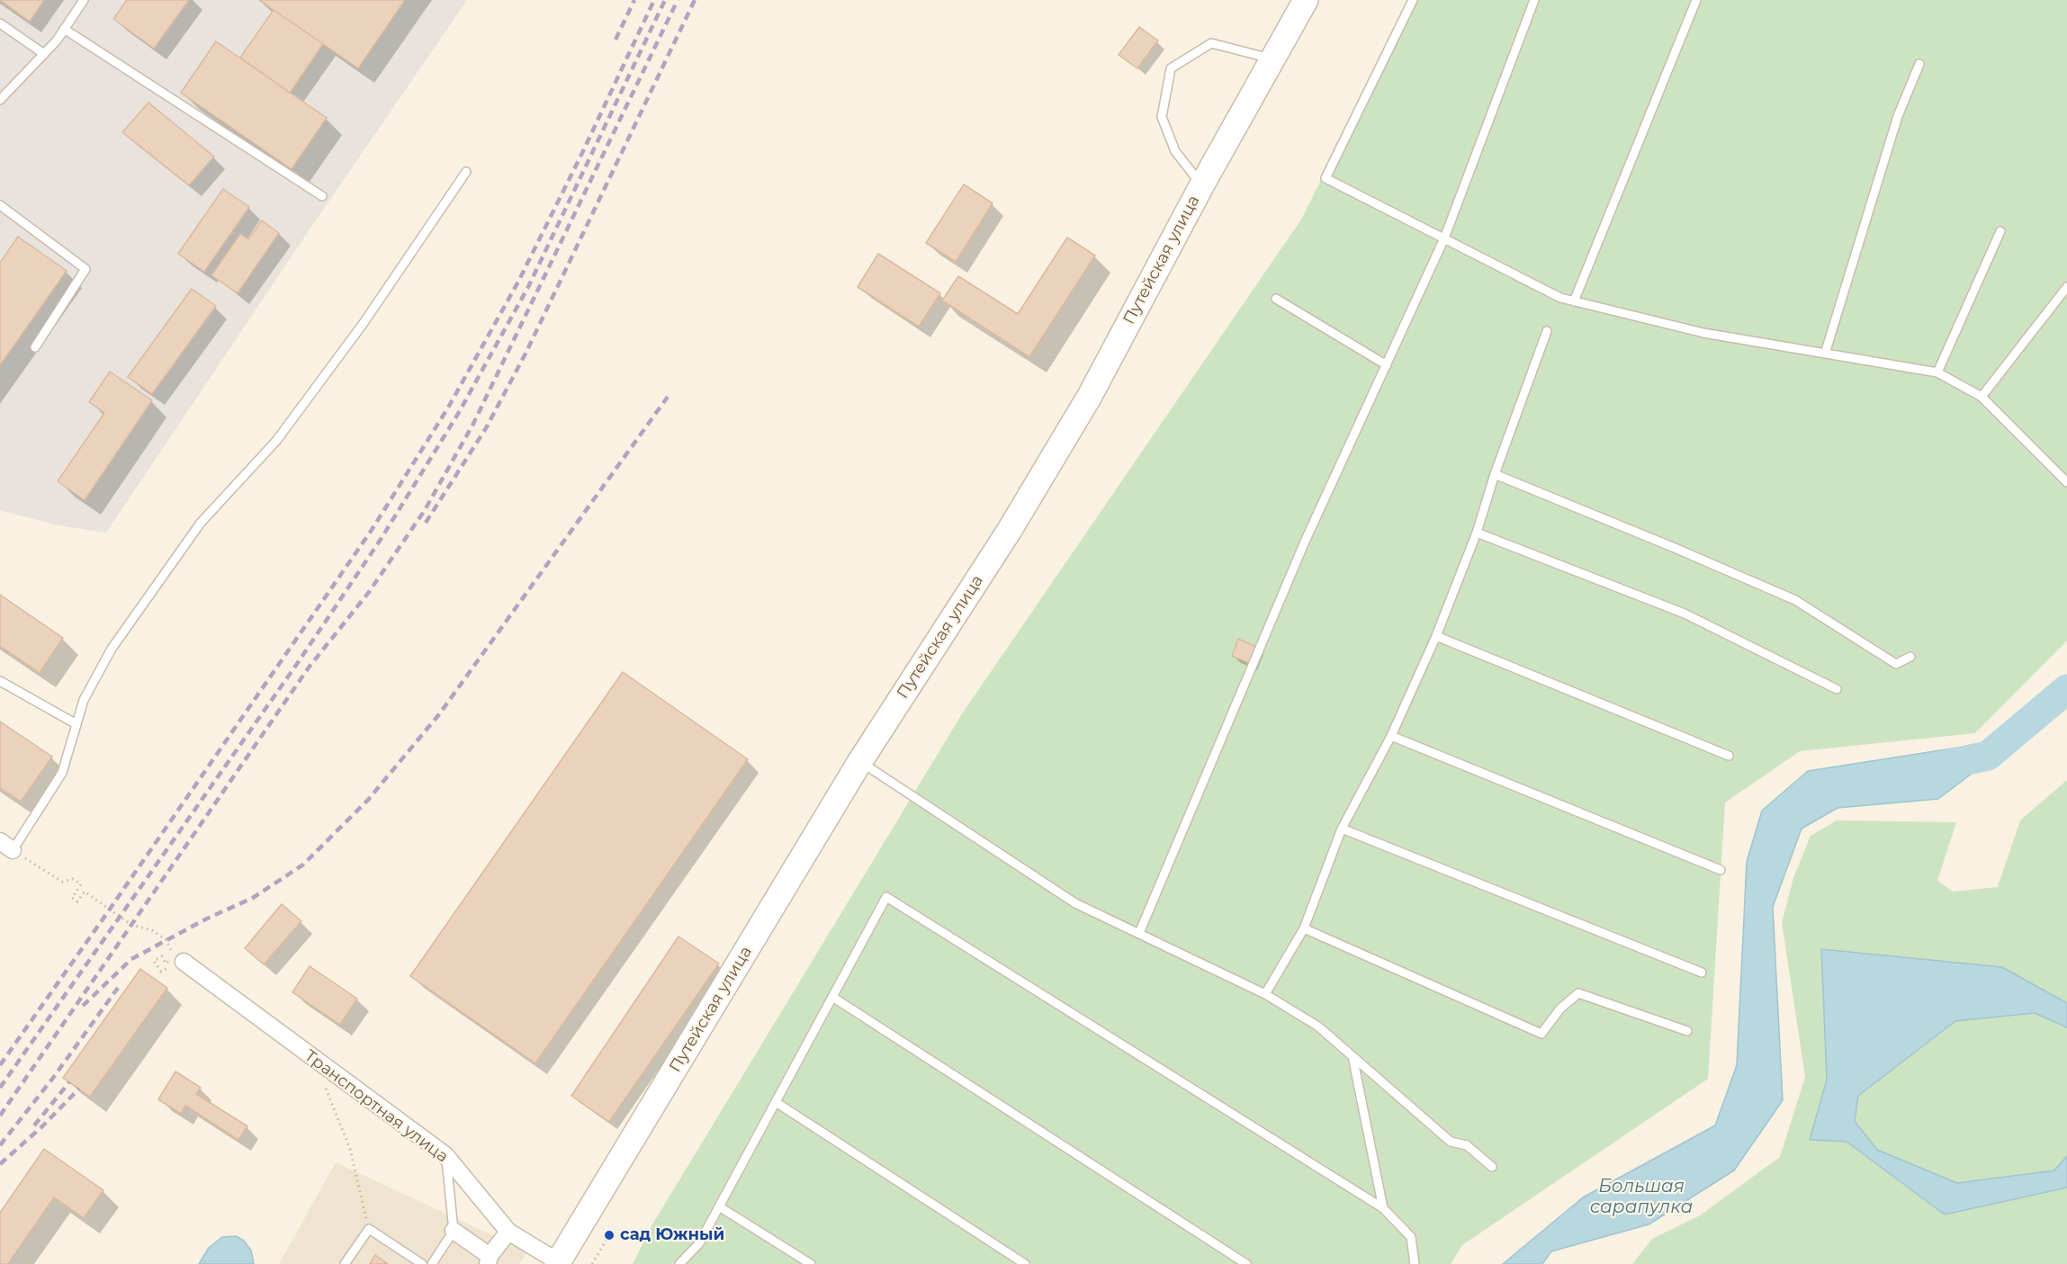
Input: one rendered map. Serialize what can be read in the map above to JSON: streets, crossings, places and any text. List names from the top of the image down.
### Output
{
  "streets": {
    "main road": ["Путейская улица"],
    "street": ["Транспортная улица"]
  },
  "crossings": [
    ["Путейская улица", "Транспортная улица"]
  ],
  "water": ["Большая сарапулка"],
  "places": ["сад Южный"]
}
